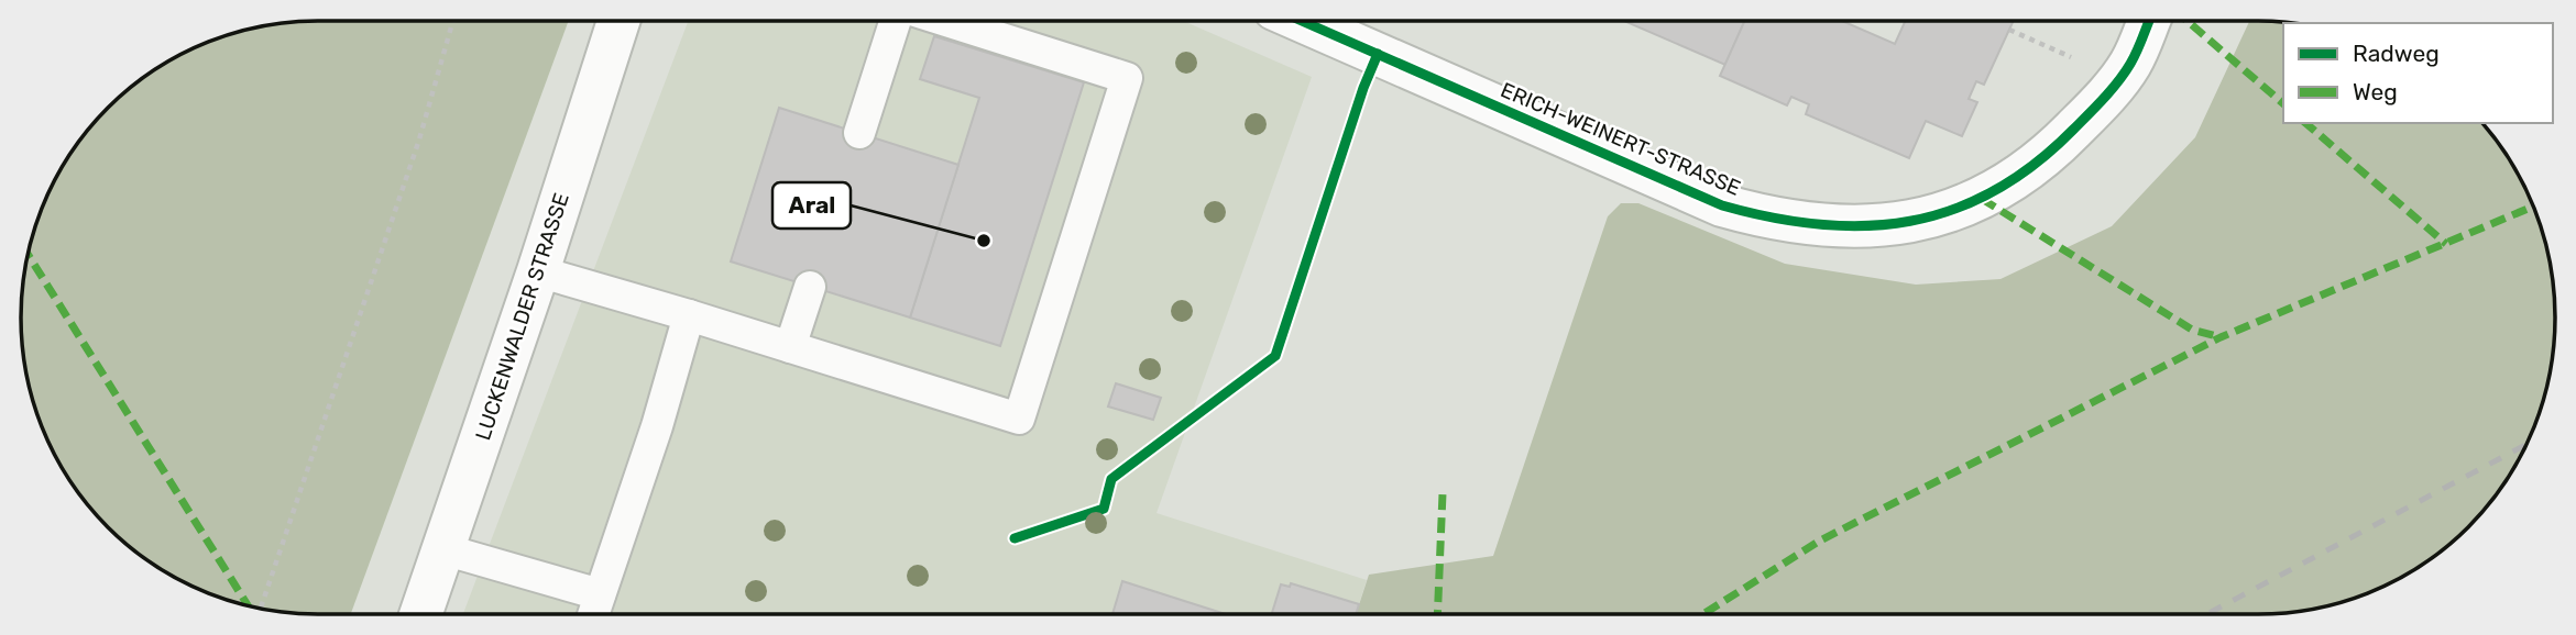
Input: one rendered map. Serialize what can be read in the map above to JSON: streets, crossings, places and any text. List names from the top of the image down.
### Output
{
  "streets": {
    "street": ["ERICH-WEINERT-STRASSE", "LUCKENWALDER STRASSE"]
  },
  "places": ["Aral"],
  "legend": ["Radweg", "Weg"]
}
